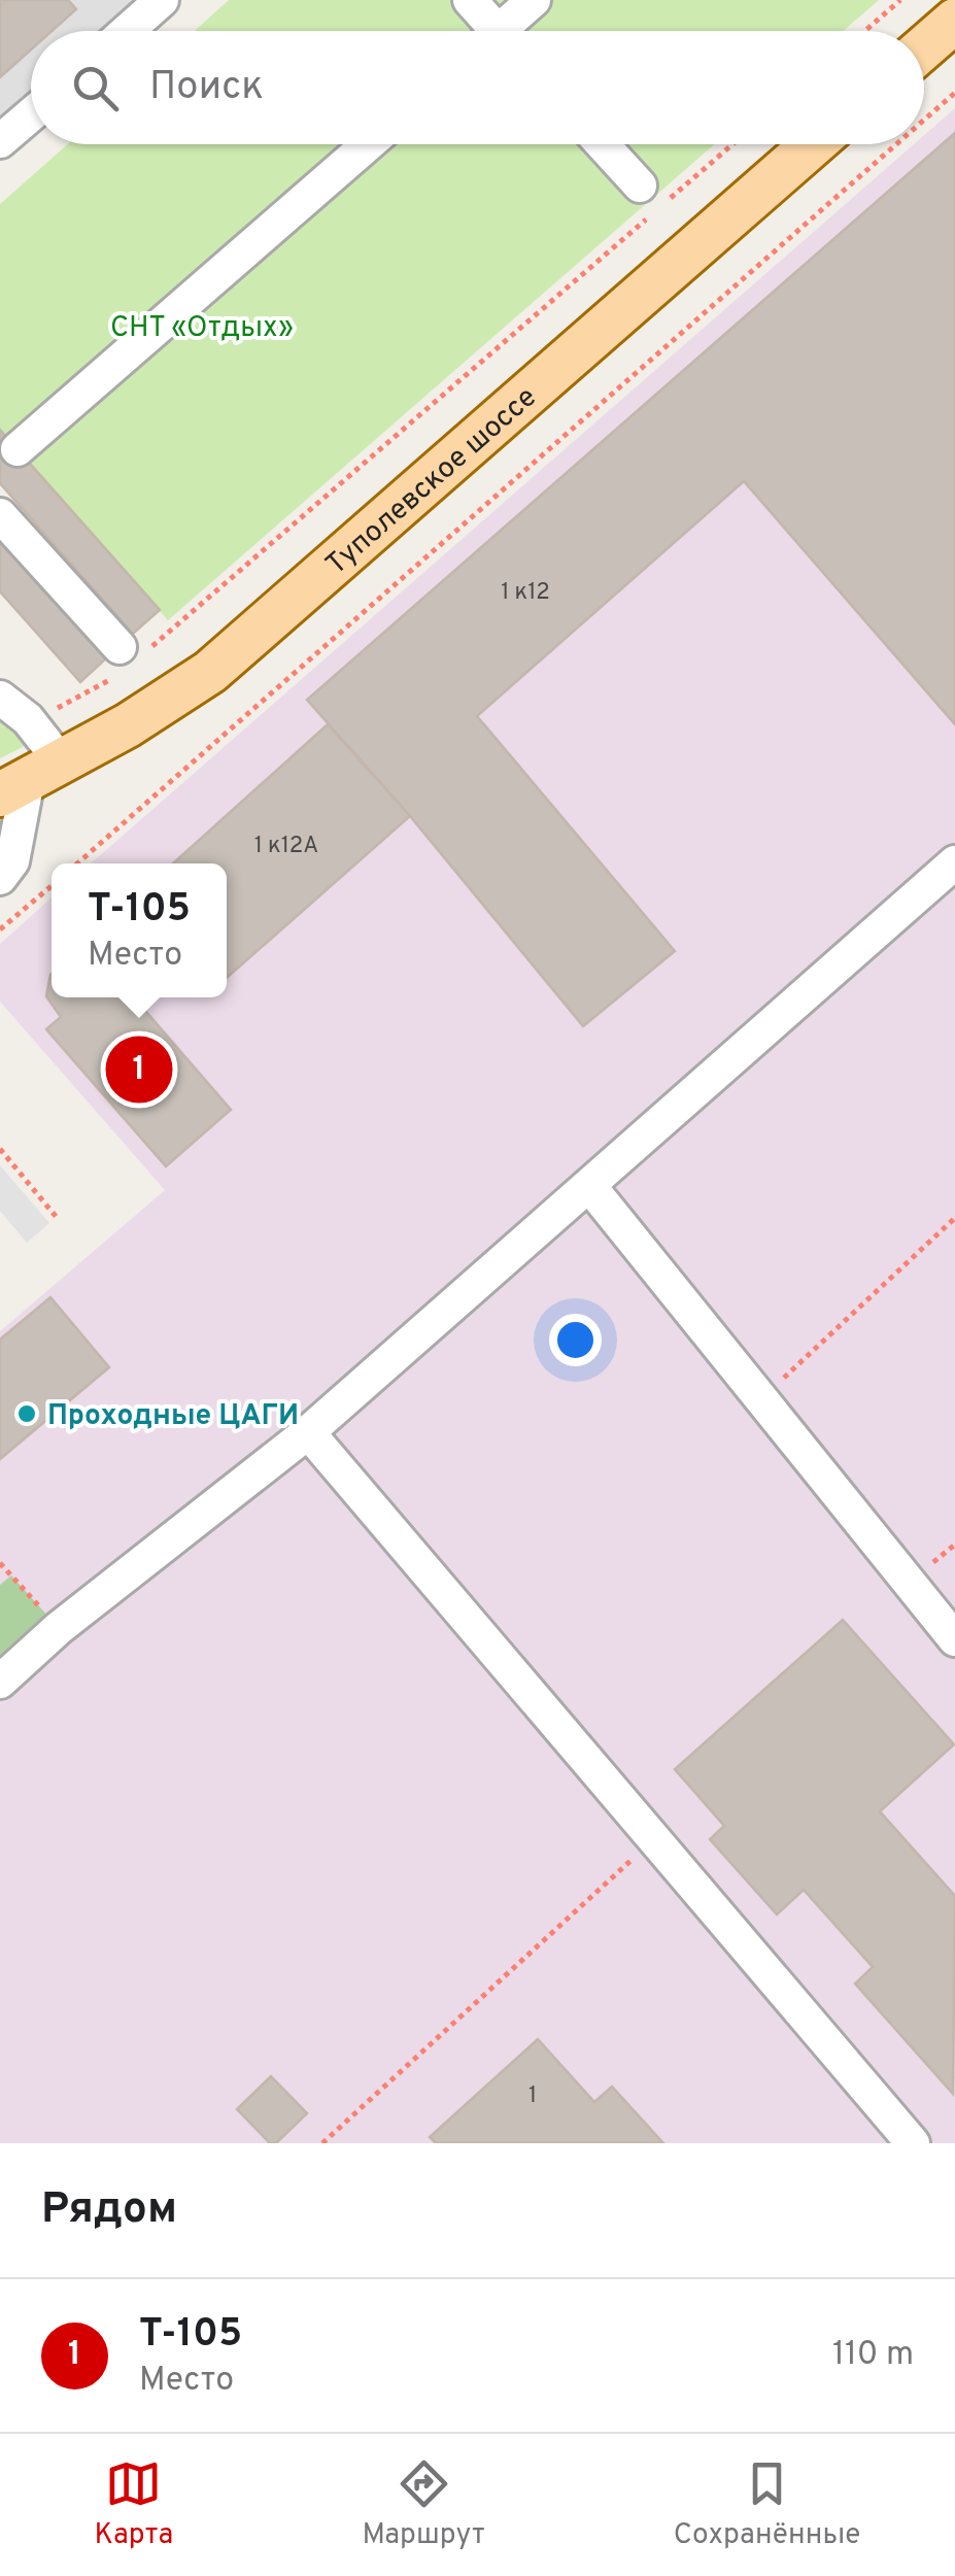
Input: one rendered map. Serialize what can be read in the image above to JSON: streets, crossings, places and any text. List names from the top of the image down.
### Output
{
  "streets": {
    "main road": ["Туполевское шоссе"]
  },
  "parks": ["СНТ «Отдых»"],
  "places": ["Проходные ЦАГИ"],
  "house_numbers": ["1 к12", "1 к12А", "1"],
  "page": {
    "search": "Поиск",
    "popup": ["Т-105", "Место"],
    "pins": "1",
    "heading": "Рядом",
    "list": [
      {
        "mark": "1",
        "name": "Т-105",
        "note": "Место",
        "value": "110 m"
      }
    ],
    "nav": ["Карта", "Маршрут", "Сохранённые"]
  }
}
